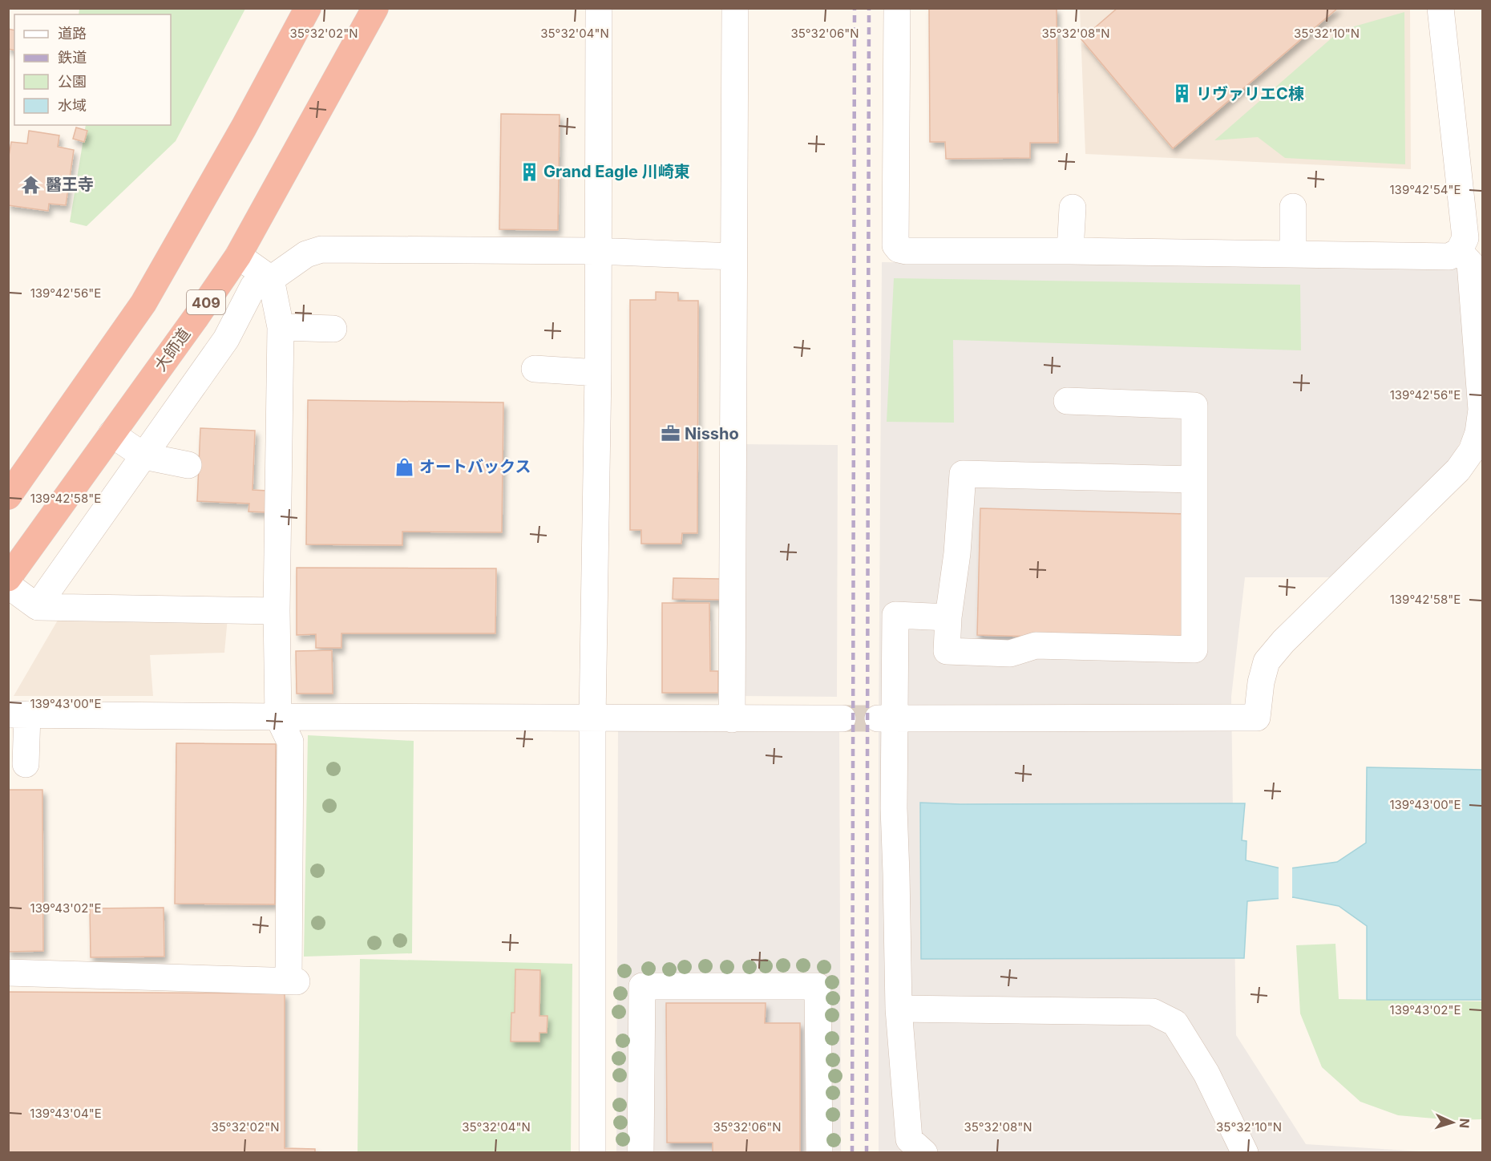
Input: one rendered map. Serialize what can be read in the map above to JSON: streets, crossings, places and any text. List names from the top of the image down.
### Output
{
  "streets": {
    "highway": ["409", "大師道"]
  },
  "places": {
    "building": ["リヴァリエC棟", "Grand Eagle 川崎東"],
    "temple": ["醫王寺"],
    "office": ["Nissho"],
    "shop": ["オートバックス"]
  },
  "legend": [
    "道路",
    "鉄道",
    "公園",
    "水域"
  ],
  "north": "right",
  "coordinates": [
    "35°32'02\"N",
    "35°32'04\"N",
    "35°32'06\"N",
    "35°32'08\"N",
    "35°32'10\"N",
    "139°42'54\"E",
    "139°42'56\"E",
    "139°42'58\"E",
    "139°43'00\"E",
    "139°43'02\"E",
    "139°43'04\"E"
  ]
}
